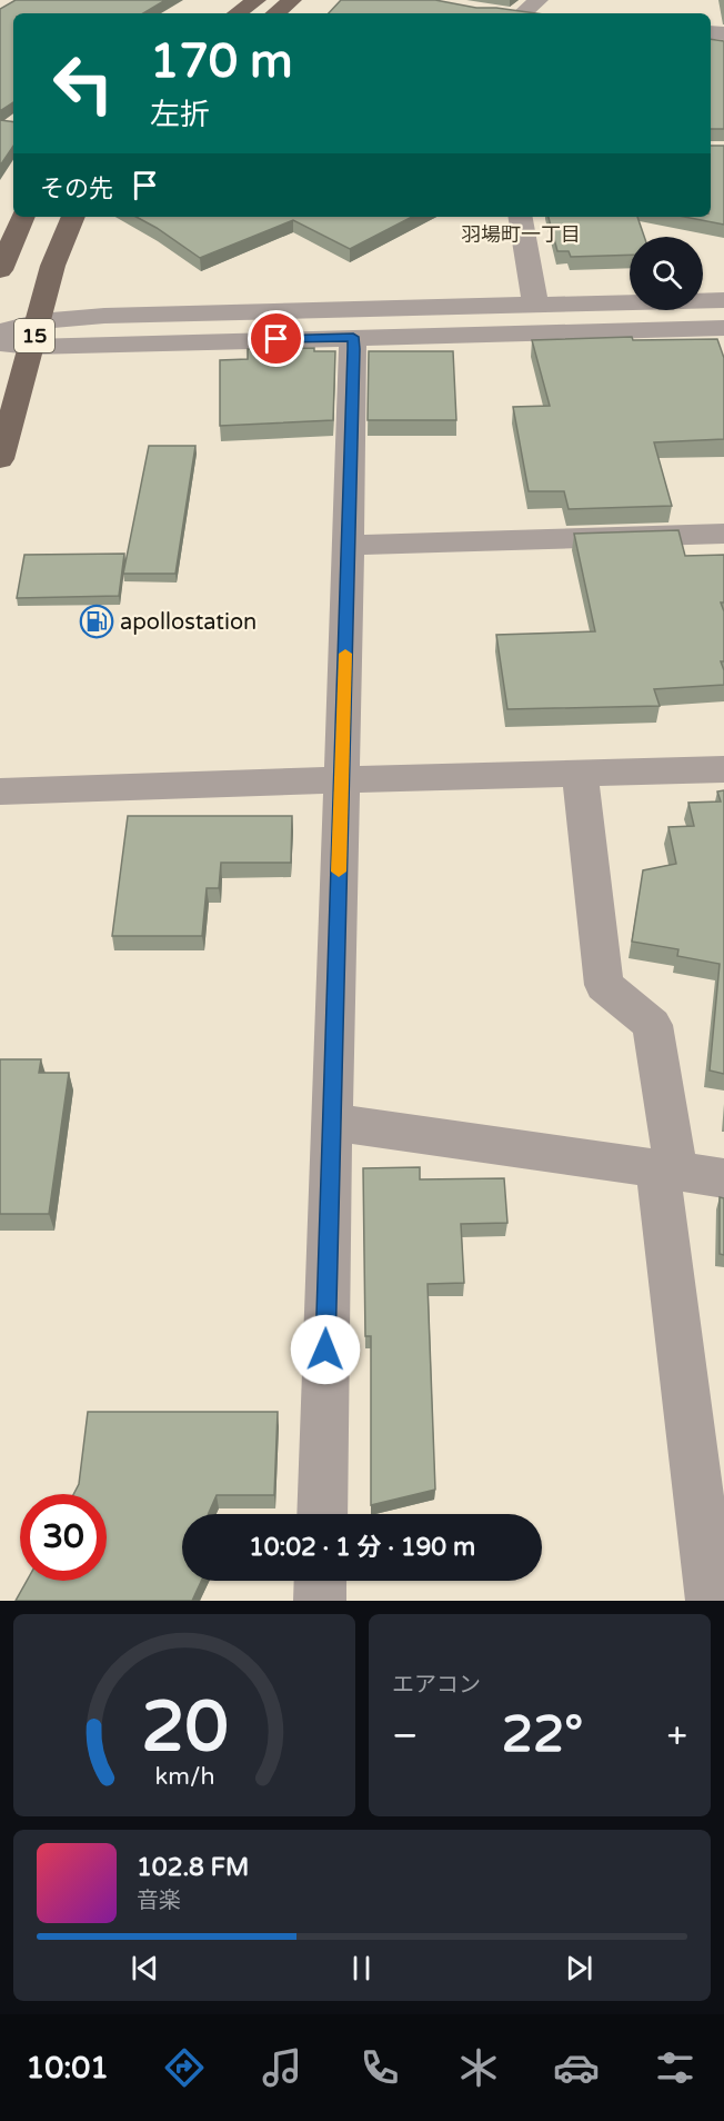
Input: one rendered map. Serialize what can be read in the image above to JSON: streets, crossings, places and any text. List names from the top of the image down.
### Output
{
  "streets": {
    "main road": ["15"]
  },
  "districts": ["羽場町一丁目"],
  "places": {
    "fuel station": ["apollostation"]
  },
  "page": {
    "turn": ["170 m", "左折"],
    "then": "その先",
    "limit": "30",
    "trip": "10:02 · 1 分 · 190 m",
    "tile": "エアコン",
    "heat": ["−", "22°", "+"],
    "song": ["102.8 FM", "音楽"],
    "tabs": "10:01",
    "gauge": ["20", "km/h"]
  }
}
